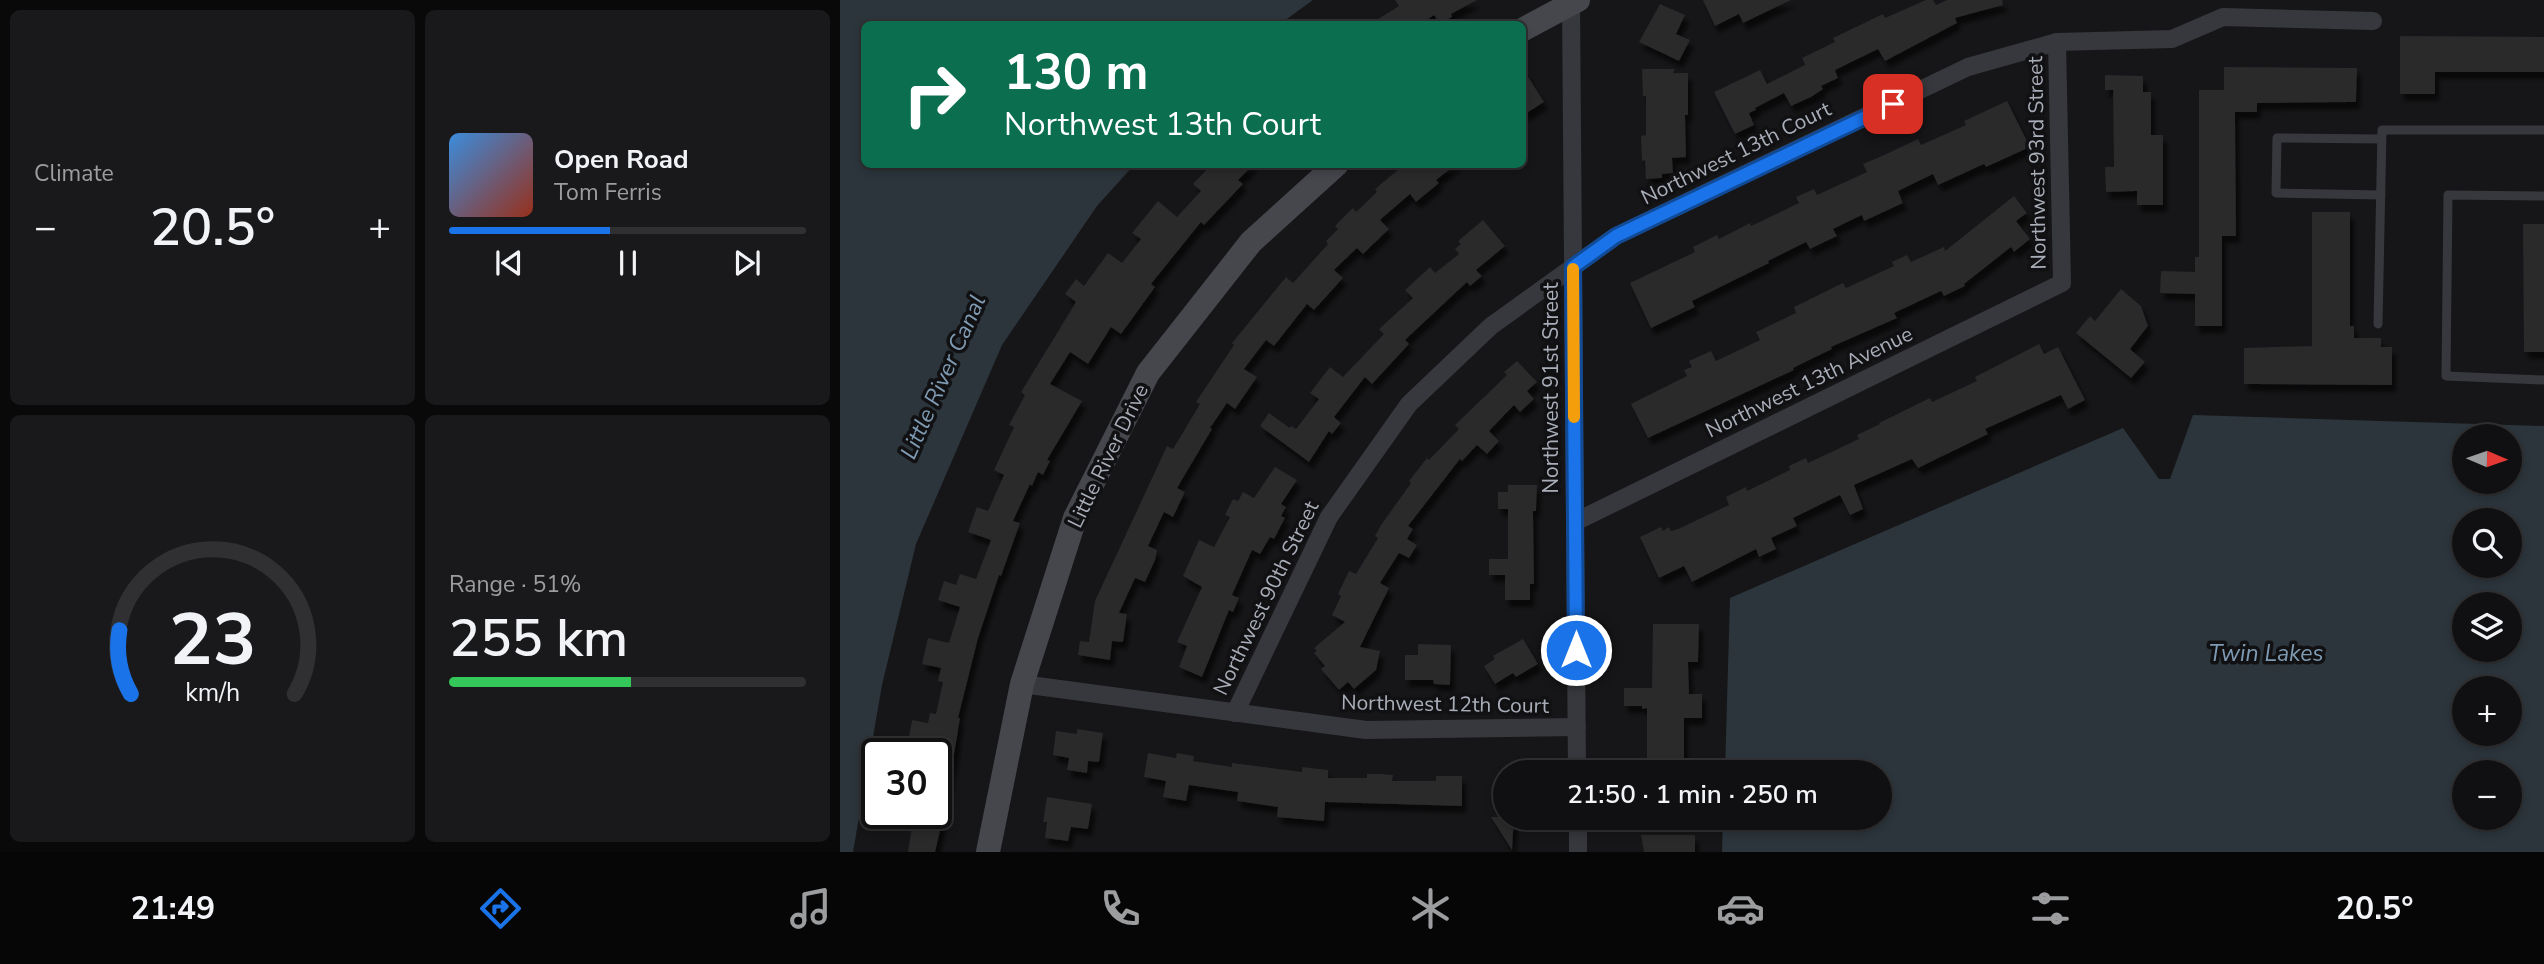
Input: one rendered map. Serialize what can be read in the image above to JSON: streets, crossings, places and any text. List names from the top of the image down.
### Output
{
  "streets": {
    "street": [
      "Northwest 13th Court",
      "Northwest 93rd Street",
      "Northwest 13th Avenue",
      "Northwest 91st Street",
      "Little River Drive",
      "Northwest 90th Street",
      "Northwest 12th Court"
    ]
  },
  "crossings": [
    ["Northwest 13th Court", "Northwest 93rd Street"],
    ["Northwest 13th Court", "Northwest 91st Street"],
    ["Northwest 13th Court", "Northwest 90th Street"],
    ["Northwest 93rd Street", "Northwest 13th Avenue"],
    ["Northwest 13th Avenue", "Northwest 91st Street"],
    ["Northwest 91st Street", "Northwest 90th Street"],
    ["Northwest 91st Street", "Northwest 12th Court"],
    ["Little River Drive", "Northwest 12th Court"],
    ["Northwest 90th Street", "Northwest 12th Court"]
  ],
  "water": ["Little River Canal", "Twin Lakes"],
  "north": "right",
  "page": {
    "tile": [
      "Climate",
      ["Range · 51%", "255 km"]
    ],
    "turn": ["130 m", "Northwest 13th Court"],
    "song": ["Open Road", "Tom Ferris"],
    "heat": ["−", "20.5°", "+"],
    "map_buttons": ["+", "−"],
    "limit": "30",
    "trip": "21:50 · 1 min · 250 m",
    "tabs": ["21:49", "20.5°"],
    "gauge": ["23", "km/h"]
  }
}
